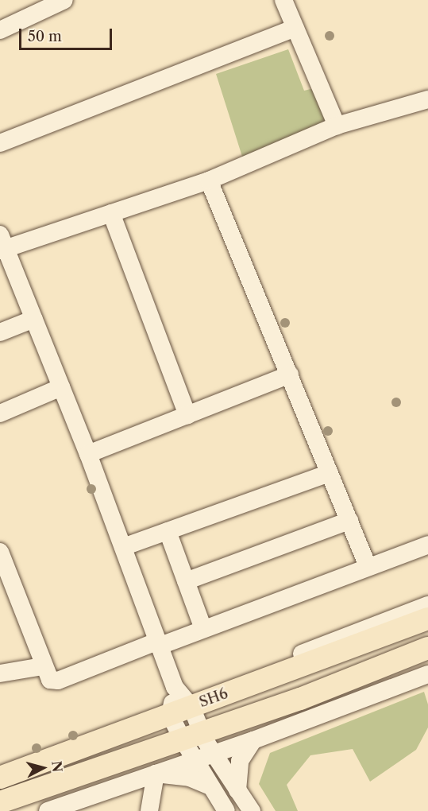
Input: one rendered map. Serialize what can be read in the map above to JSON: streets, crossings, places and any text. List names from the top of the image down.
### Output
{
  "streets": {
    "main road": ["SH6"]
  },
  "scale_bar": "50 m",
  "north": "right"
}
